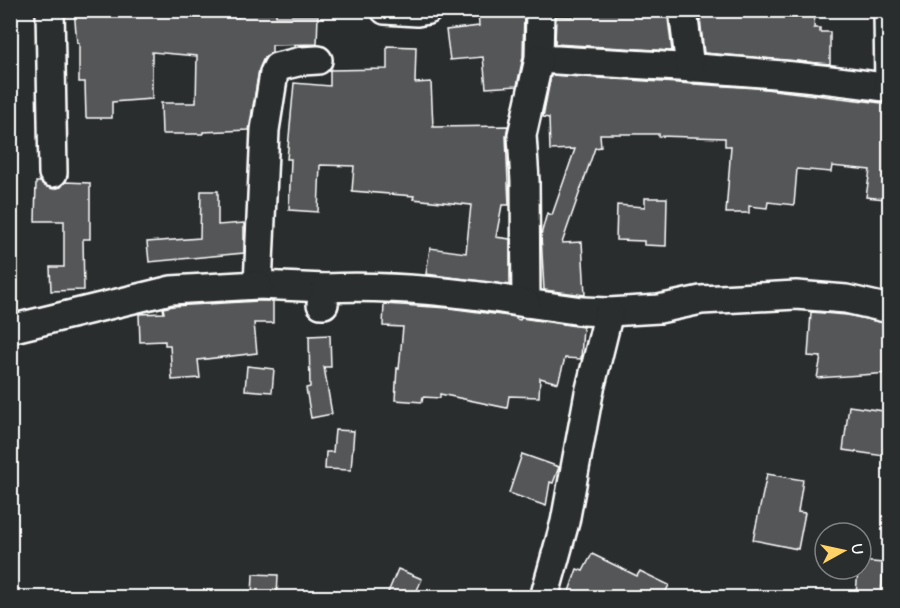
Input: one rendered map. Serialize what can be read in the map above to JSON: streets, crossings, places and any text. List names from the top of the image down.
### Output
{
  "north": "right"
}
